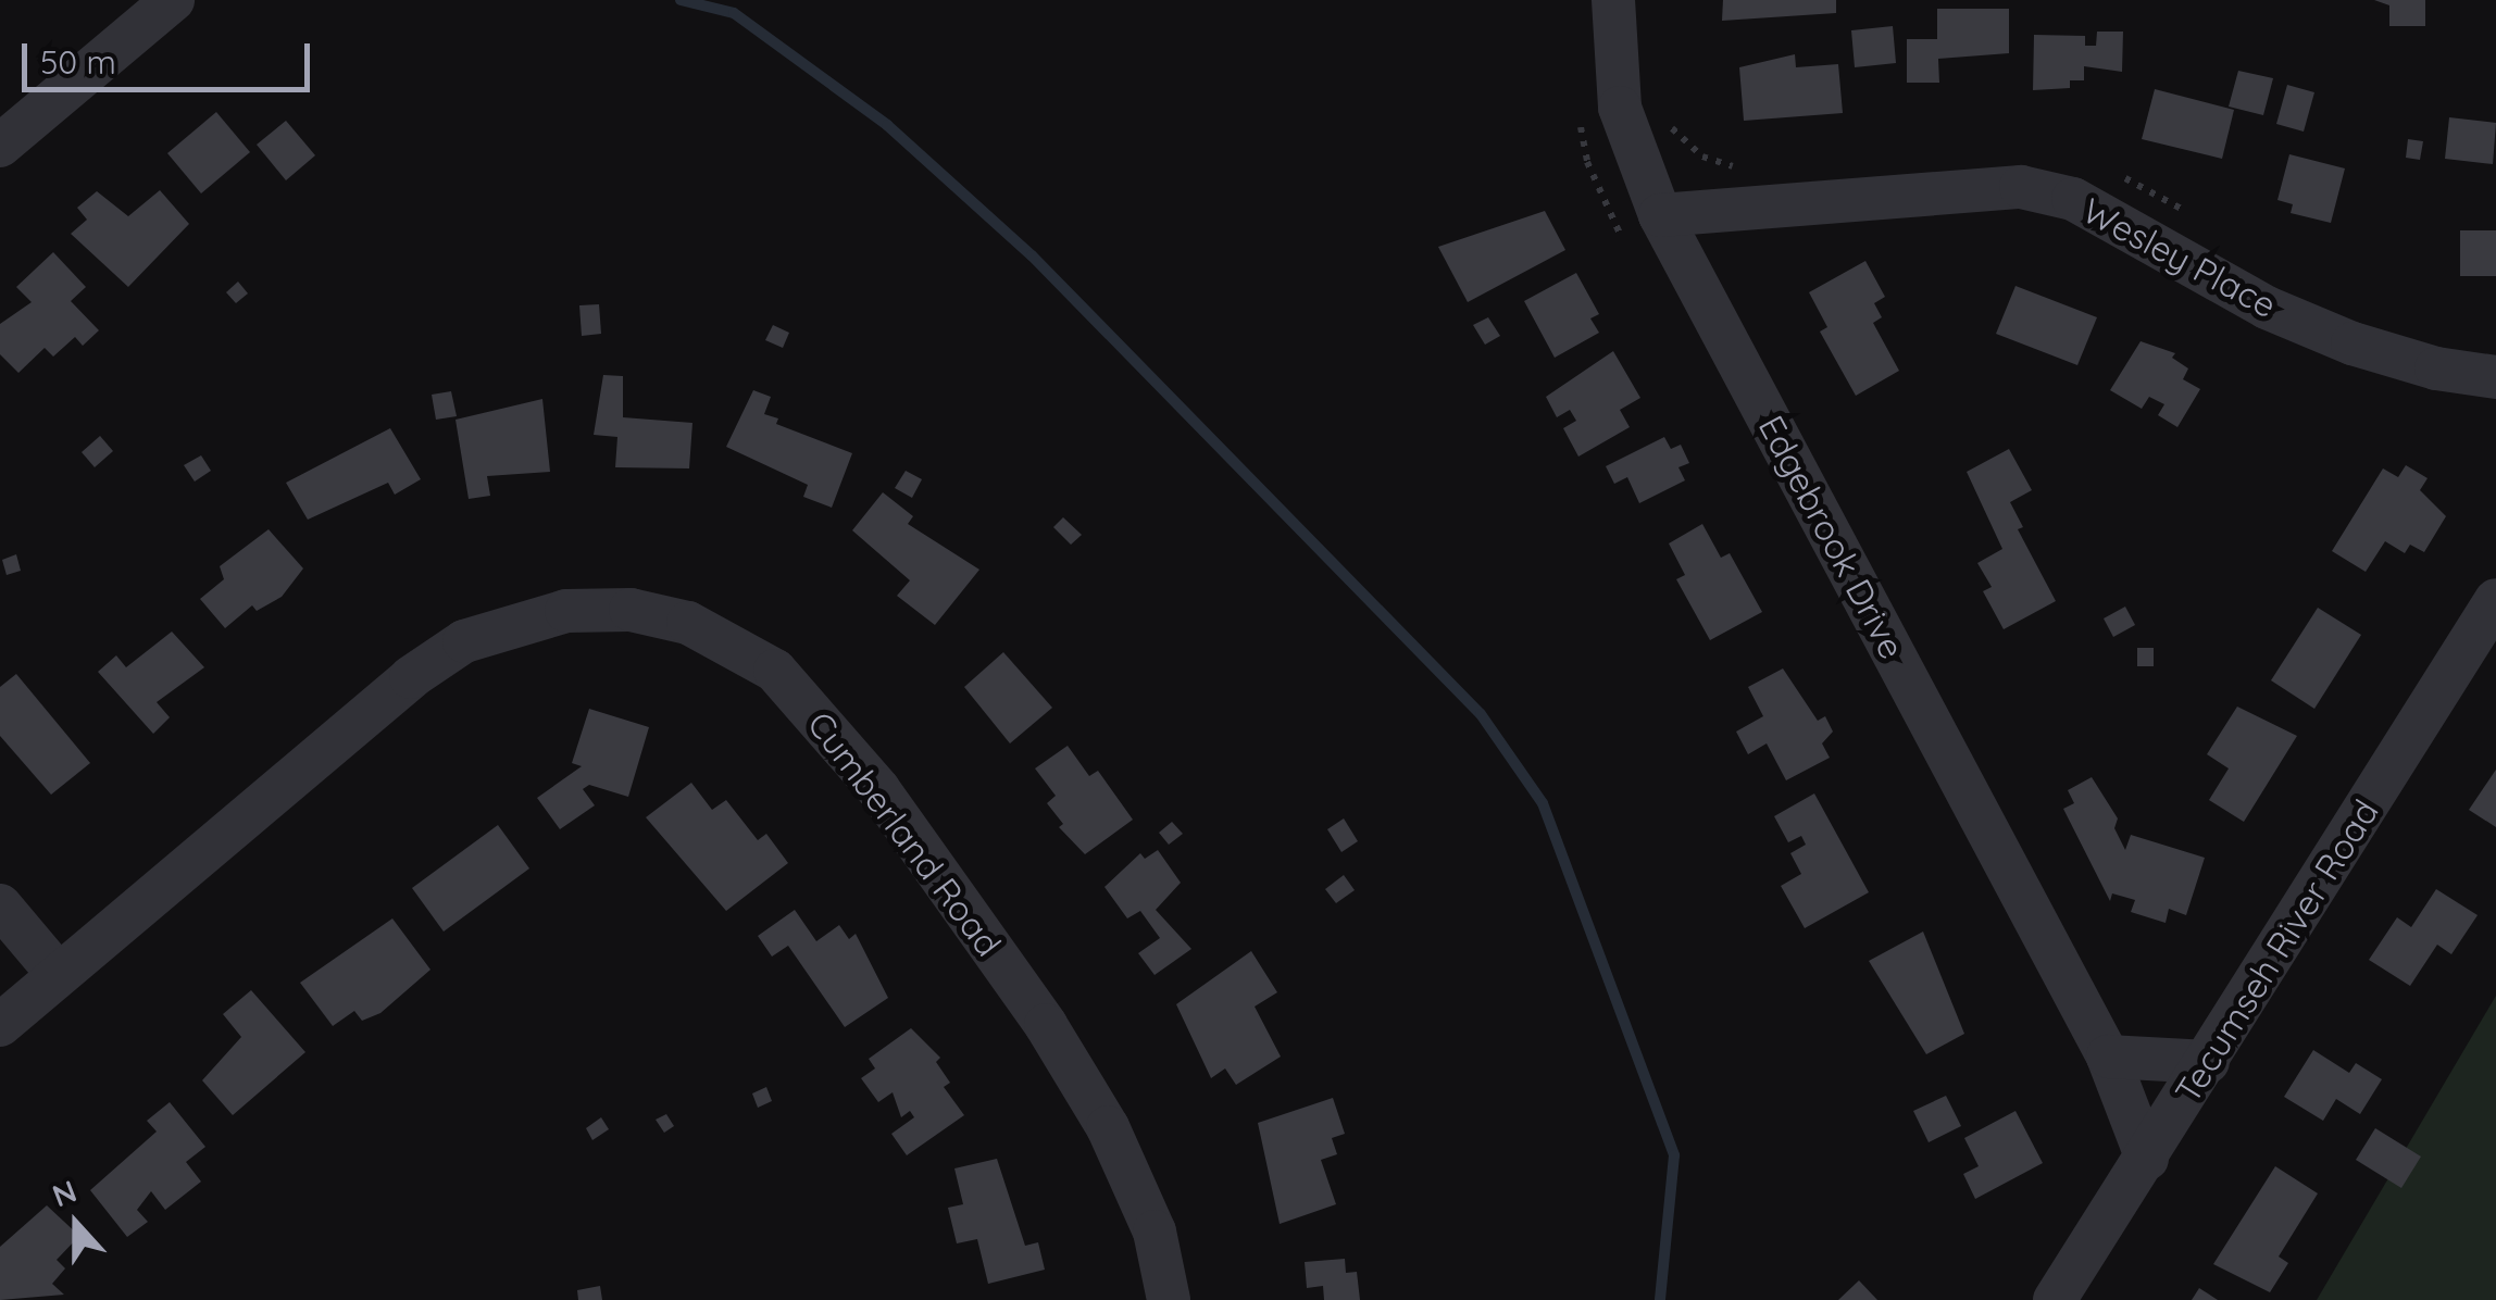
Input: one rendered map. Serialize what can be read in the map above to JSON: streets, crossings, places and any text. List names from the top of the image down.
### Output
{
  "streets": {
    "street": [
      "Wesley Place",
      "Edgebrook Drive",
      "Cumberland Road",
      "Tecumseh River Road"
    ]
  },
  "crossings": [
    ["Wesley Place", "Edgebrook Drive"],
    ["Edgebrook Drive", "Tecumseh River Road"]
  ],
  "scale_bar": "50 m",
  "north": "top"
}
